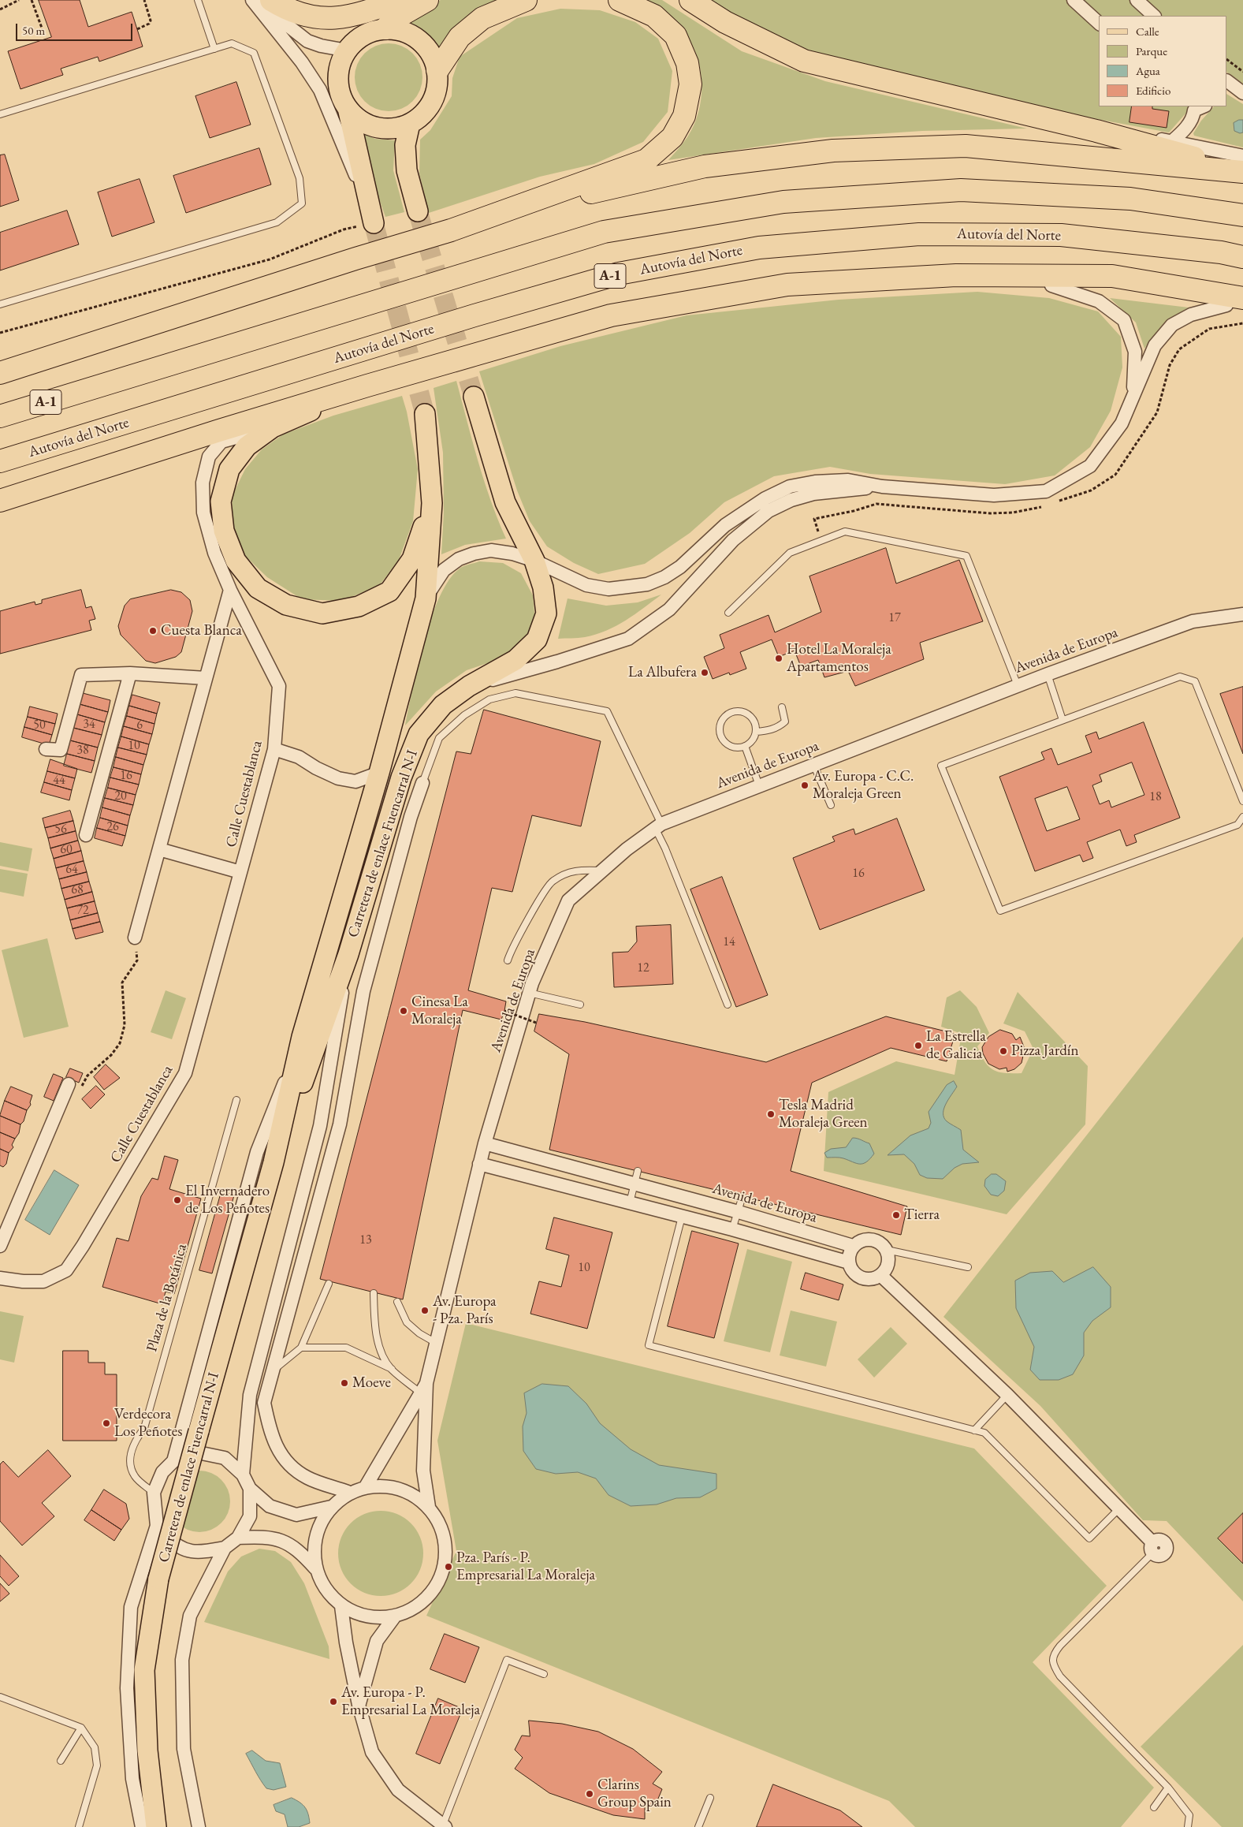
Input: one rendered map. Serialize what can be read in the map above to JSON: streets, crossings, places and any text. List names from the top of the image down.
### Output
{
  "streets": {
    "highway": ["Autovía del Norte", "A-1"],
    "main road": ["Carretera de enlace Fuencarral N-I"],
    "street": ["Avenida de Europa", "Calle Cuestablanca"],
    "lane": ["Plaza de la Botánica"]
  },
  "crossings": [
    ["Calle Cuestablanca", "Carretera de enlace Fuencarral N-I"]
  ],
  "places": [
    "Cuesta Blanca",
    "Hotel La Moraleja Apartamentos",
    "La Albufera",
    "Av. Europa - C.C. Moraleja Green",
    "Cinesa La Moraleja",
    "La Estrella de Galicia",
    "Pizza Jardín",
    "Tesla Madrid Moraleja Green",
    "El Invernadero de Los Peñotes",
    "Tierra",
    "Av. Europa - Pza. París",
    "Moeve",
    "Verdecora Los Peñotes",
    "Pza. París - P. Empresarial La Moraleja",
    "Av. Europa - P. Empresarial La Moraleja",
    "Clarins Group Spain"
  ],
  "house_numbers": [
    "17",
    "34",
    "50",
    "6",
    "10",
    "38",
    "16",
    "44",
    "20",
    "18",
    "26",
    "56",
    "60",
    "64",
    "16",
    "68",
    "72",
    "14",
    "12",
    "13",
    "10"
  ],
  "legend": [
    "Calle",
    "Parque",
    "Agua",
    "Edificio"
  ],
  "scale_bar": "50 m"
}
